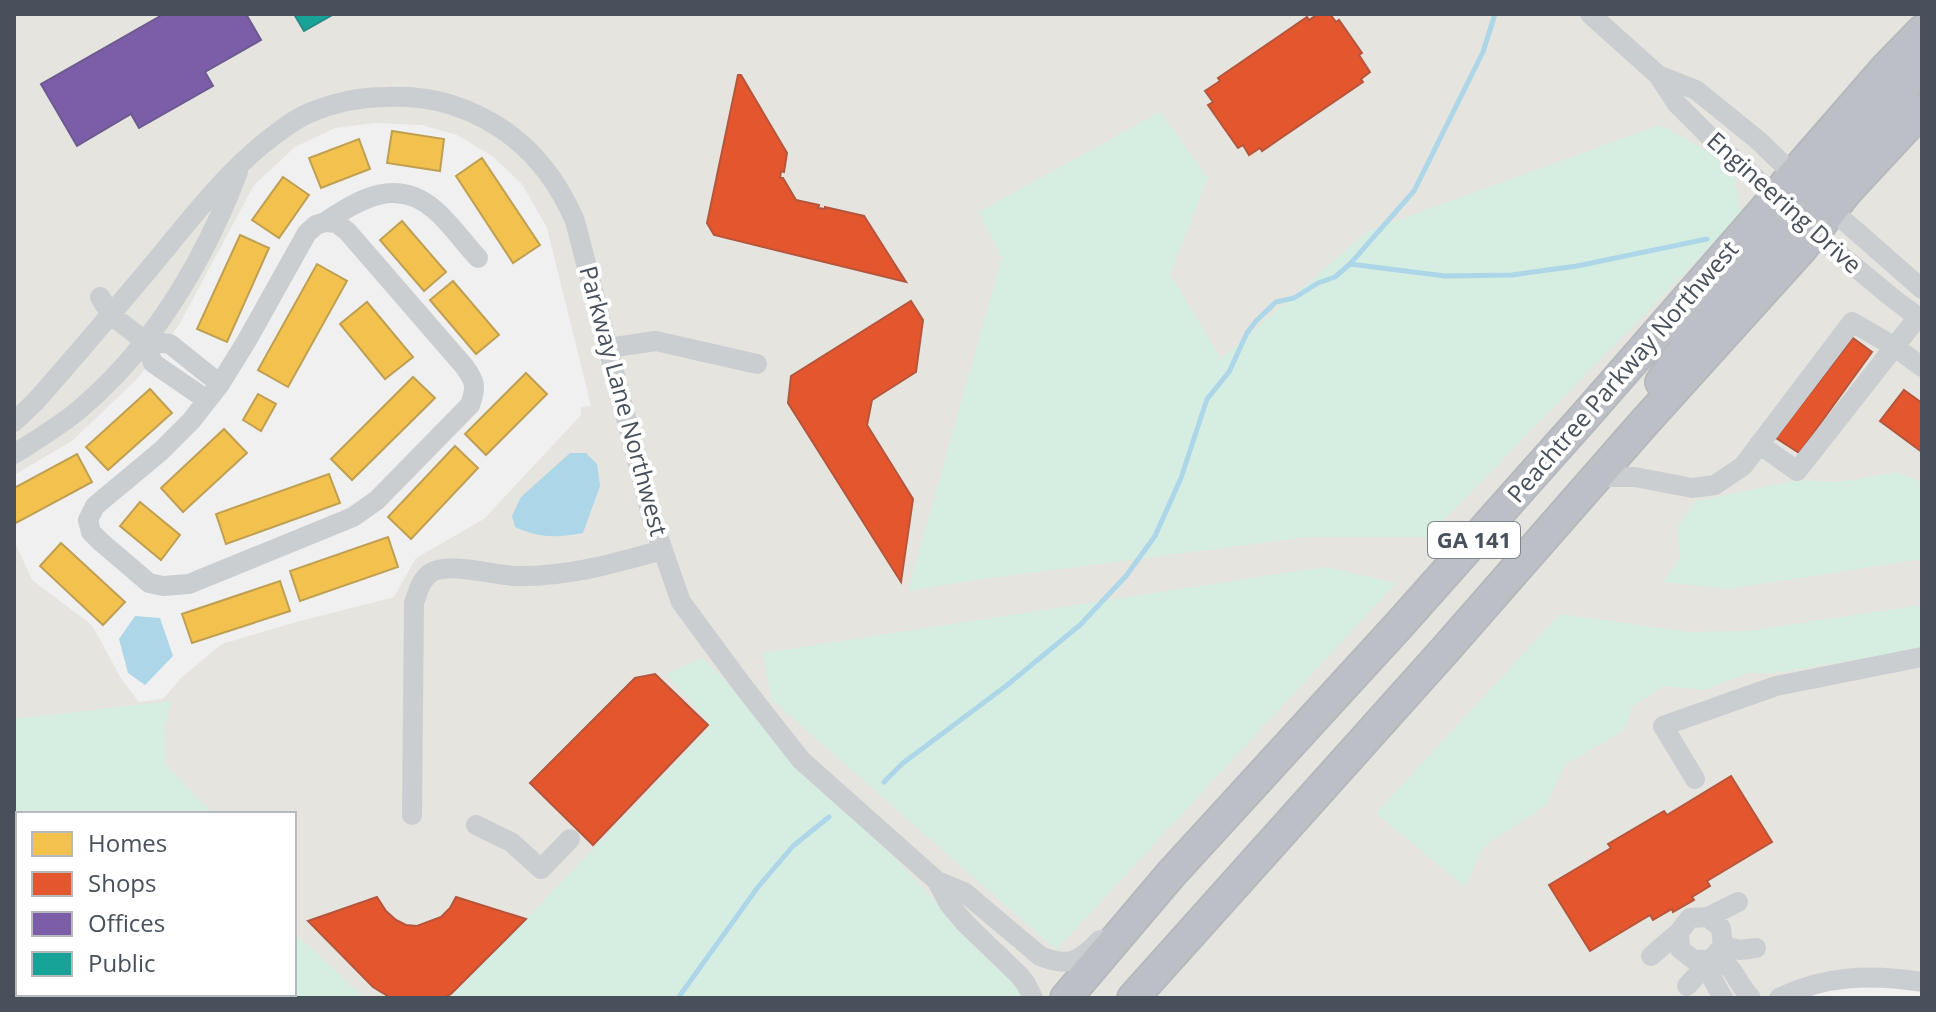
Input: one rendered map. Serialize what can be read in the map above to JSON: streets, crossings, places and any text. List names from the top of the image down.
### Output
{
  "streets": {
    "highway": ["Peachtree Parkway Northwest", "GA 141"],
    "street": ["Engineering Drive", "Parkway Lane Northwest"]
  },
  "crossings": [
    ["Engineering Drive", "Peachtree Parkway Northwest"],
    ["Peachtree Parkway Northwest", "Parkway Lane Northwest"]
  ],
  "legend": [
    "Homes",
    "Shops",
    "Offices",
    "Public"
  ]
}
